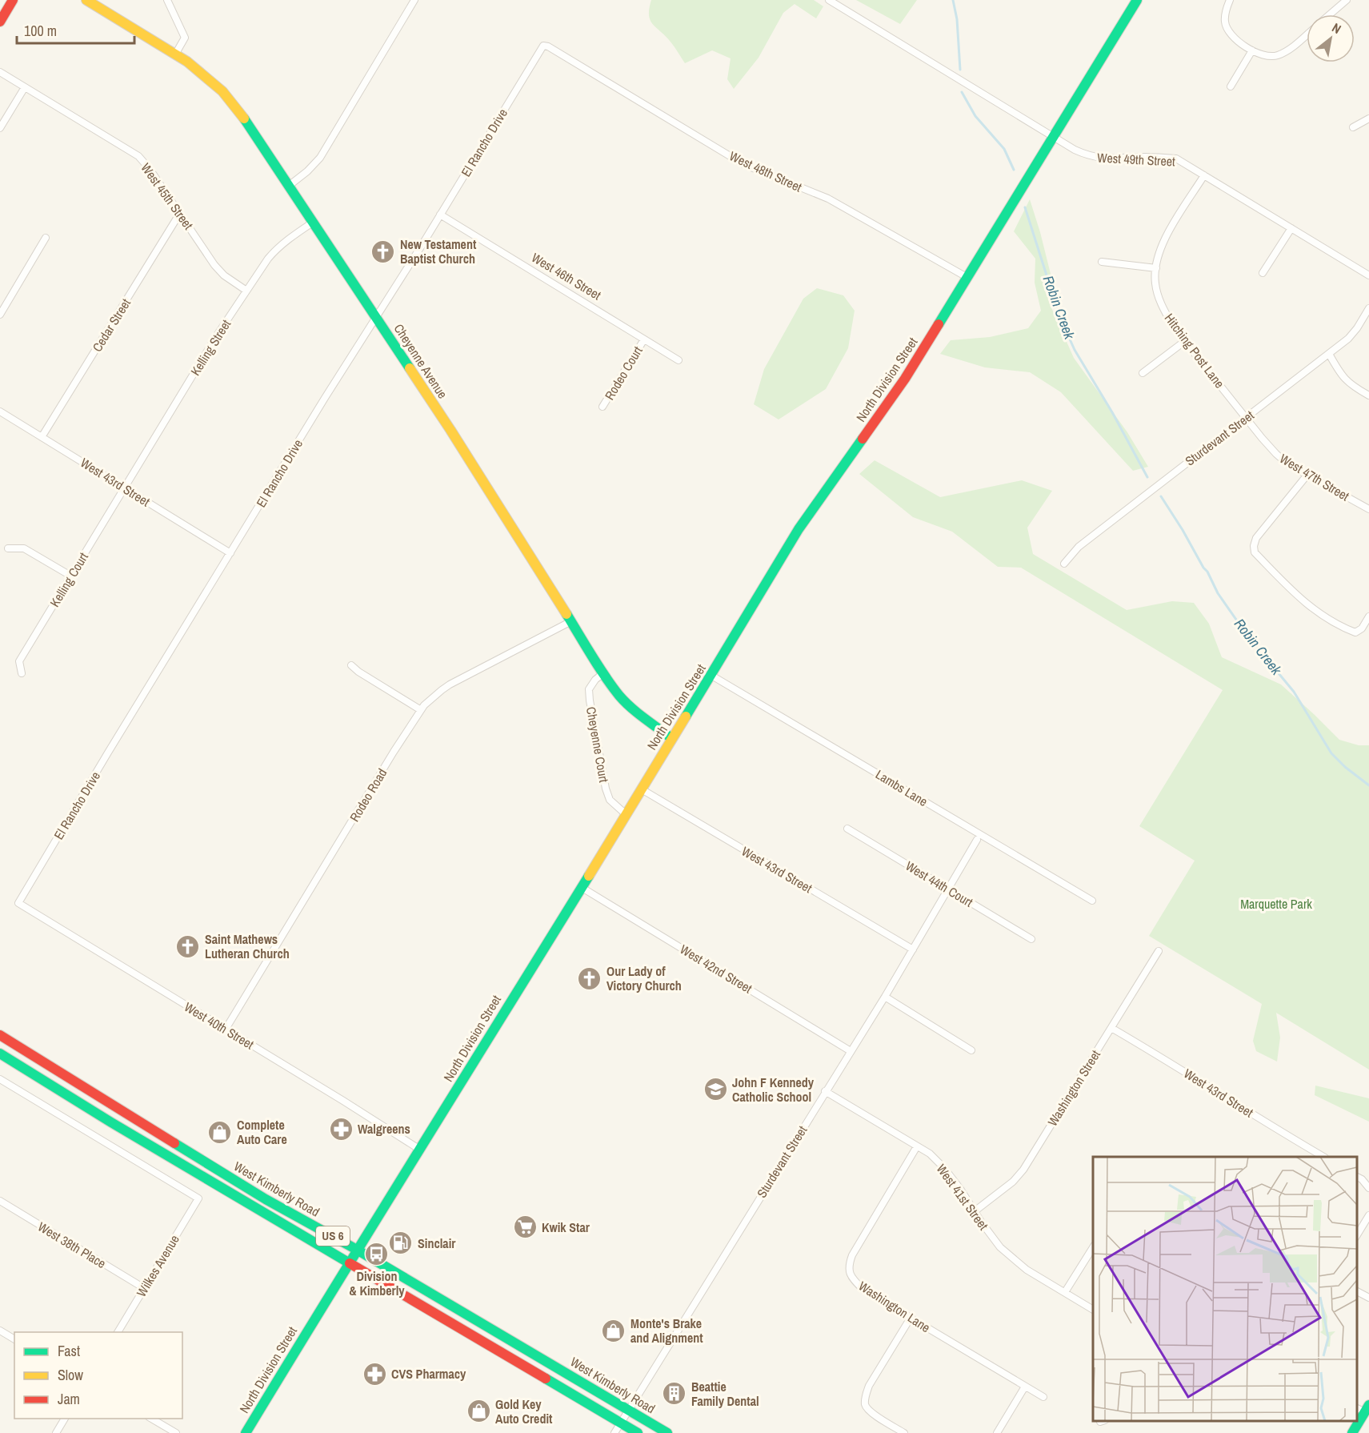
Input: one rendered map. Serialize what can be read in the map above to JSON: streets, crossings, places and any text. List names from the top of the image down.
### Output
{
  "streets": {
    "main road": [
      "Cheyenne Avenue",
      "North Division Street",
      "West Kimberly Road",
      "US 6"
    ],
    "street": [
      "El Rancho Drive",
      "West 49th Street",
      "West 48th Street",
      "West 45th Street",
      "West 46th Street",
      "Cedar Street",
      "Kelling Street",
      "Hitching Post Lane",
      "Rodeo Court",
      "Sturdevant Street",
      "West 47th Street",
      "West 43rd Street",
      "Kelling Court",
      "Cheyenne Court",
      "Lambs Lane",
      "Rodeo Road",
      "West 44th Court",
      "West 42nd Street",
      "West 40th Street",
      "Washington Street",
      "West 41st Street",
      "West 38th Place",
      "Wilkes Avenue",
      "Washington Lane"
    ]
  },
  "crossings": [
    ["El Rancho Drive", "West 48th Street"],
    ["El Rancho Drive", "West 46th Street"],
    ["El Rancho Drive", "Cheyenne Avenue"],
    ["El Rancho Drive", "West 43rd Street"],
    ["El Rancho Drive", "West 40th Street"],
    ["West 49th Street", "Hitching Post Lane"],
    ["West 49th Street", "North Division Street"],
    ["West 48th Street", "North Division Street"],
    ["West 45th Street", "Cedar Street"],
    ["West 45th Street", "Kelling Street"],
    ["West 46th Street", "Rodeo Court"],
    ["Cedar Street", "West 43rd Street"],
    ["Kelling Street", "Cheyenne Avenue"],
    ["Kelling Street", "West 43rd Street"],
    ["Kelling Street", "Kelling Court"],
    ["Hitching Post Lane", "Sturdevant Street"],
    ["Hitching Post Lane", "West 47th Street"],
    ["Cheyenne Avenue", "North Division Street"],
    ["Cheyenne Avenue", "Cheyenne Court"],
    ["Cheyenne Avenue", "Rodeo Road"],
    ["North Division Street", "West 43rd Street"],
    ["North Division Street", "Cheyenne Court"],
    ["North Division Street", "Lambs Lane"],
    ["North Division Street", "West 42nd Street"],
    ["North Division Street", "West 40th Street"],
    ["North Division Street", "West Kimberly Road"],
    ["Sturdevant Street", "West 47th Street"],
    ["Sturdevant Street", "West 43rd Street"],
    ["Sturdevant Street", "West 44th Court"],
    ["Sturdevant Street", "West 42nd Street"],
    ["Sturdevant Street", "West Kimberly Road"],
    ["Sturdevant Street", "West 41st Street"],
    ["West 43rd Street", "Kelling Court"],
    ["West 43rd Street", "Washington Street"],
    ["Rodeo Road", "West 40th Street"],
    ["Washington Street", "West 41st Street"],
    ["West 41st Street", "Washington Lane"],
    ["West 38th Place", "Wilkes Avenue"]
  ],
  "water": ["Robin Creek"],
  "parks": ["Marquette Park"],
  "places": {
    "church": ["New Testament Baptist Church", "Saint Mathews Lutheran Church", "Our Lady of Victory Church"],
    "school or university": ["John F Kennedy Catholic School"],
    "pharmacy": ["Walgreens", "CVS Pharmacy"],
    "shop": ["Complete Auto Care", "Monte's Brake and Alignment", "Gold Key Auto Credit"],
    "supermarket": ["Kwik Star"],
    "fuel station": ["Sinclair"],
    "bus stop": ["Division & Kimberly"],
    "building": ["Beattie Family Dental"]
  },
  "legend": ["Fast", "Slow", "Jam"],
  "scale_bar": "100 m",
  "north": "top right"
}
